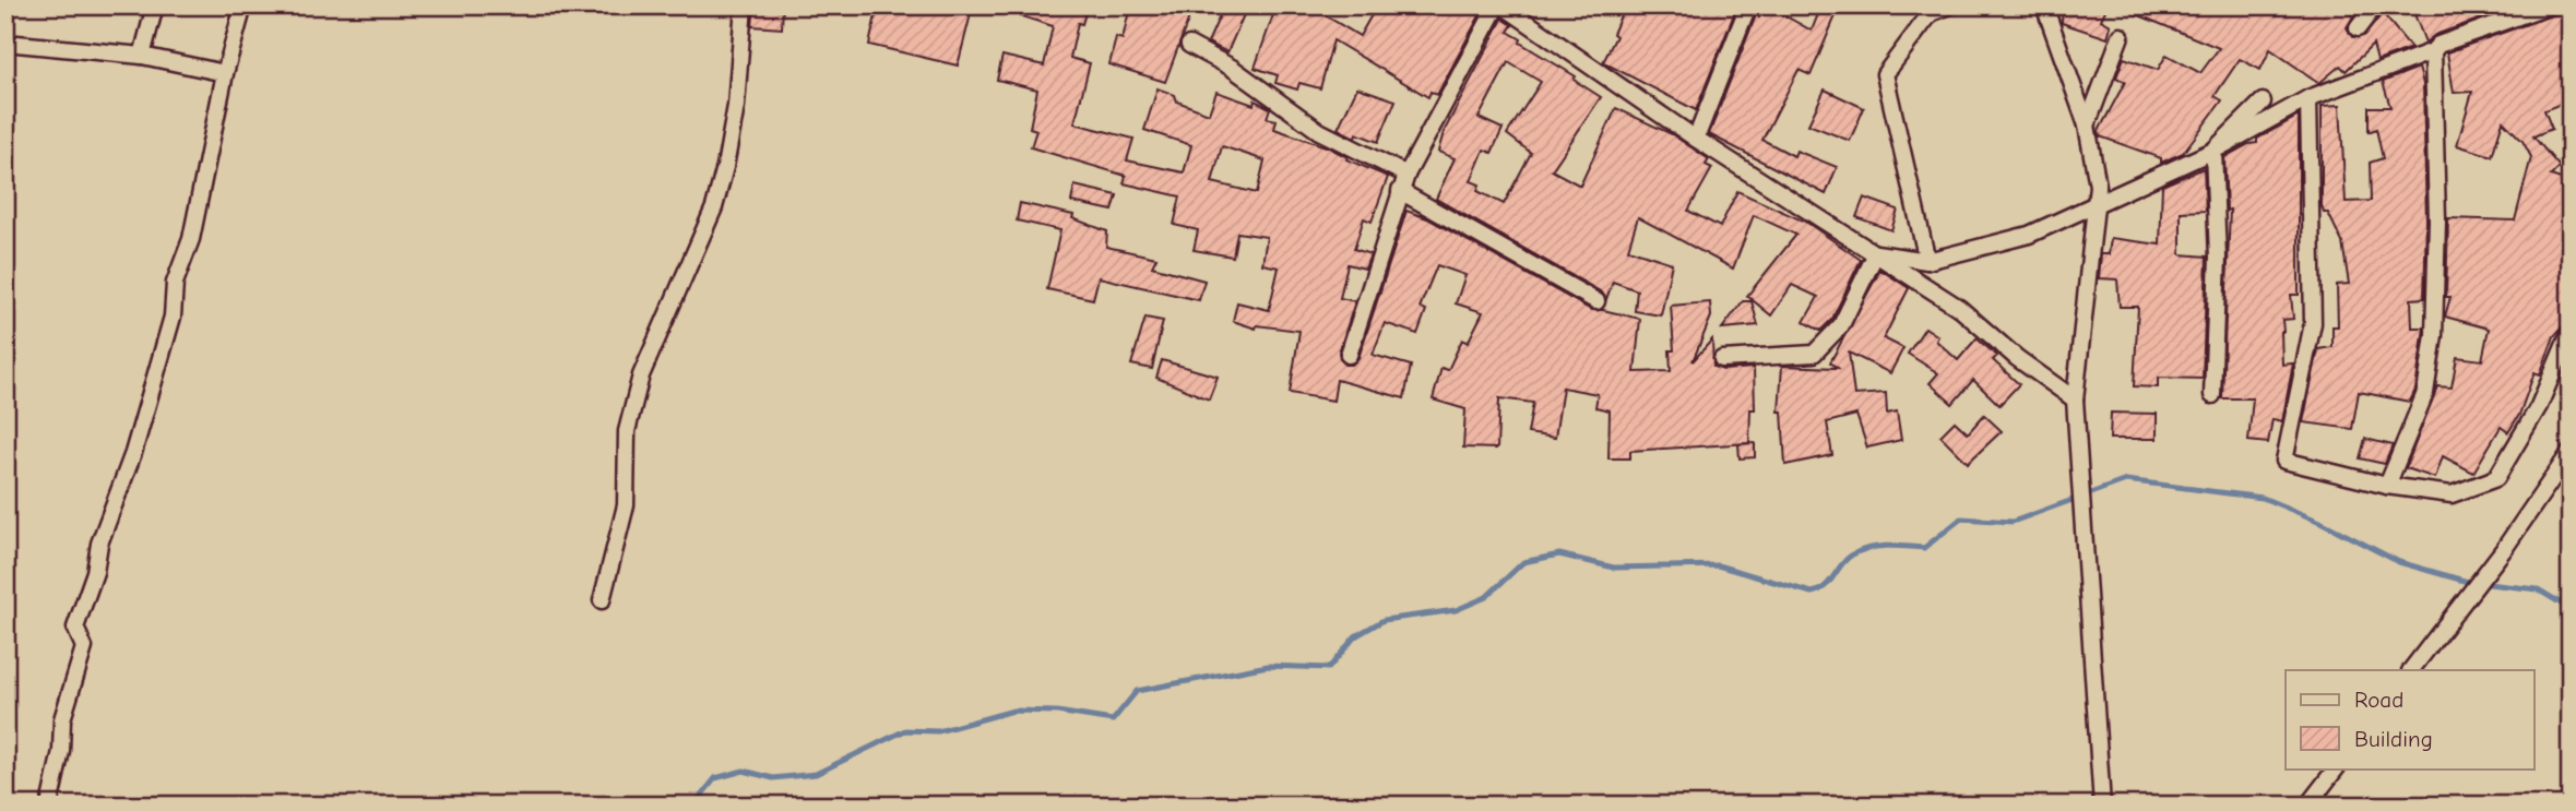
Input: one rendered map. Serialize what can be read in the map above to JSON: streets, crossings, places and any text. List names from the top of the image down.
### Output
{
  "legend": ["Road", "Building"]
}
